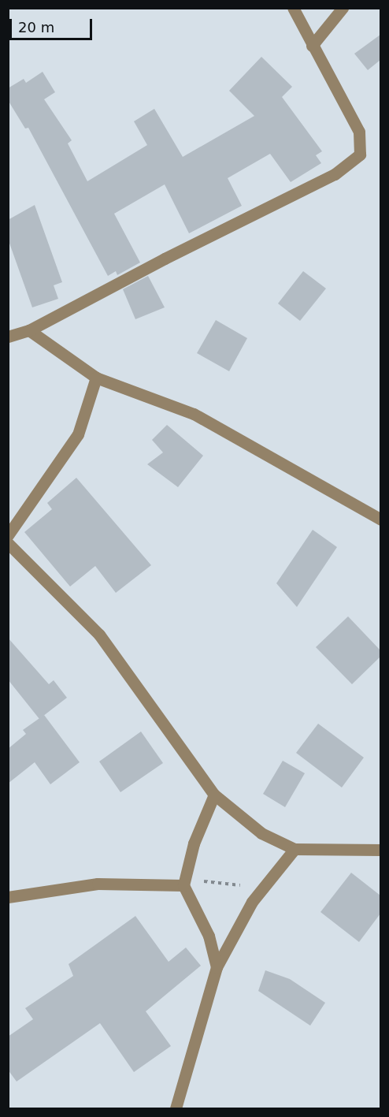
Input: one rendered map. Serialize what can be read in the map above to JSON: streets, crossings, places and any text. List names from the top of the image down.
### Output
{
  "scale_bar": "20 m"
}
